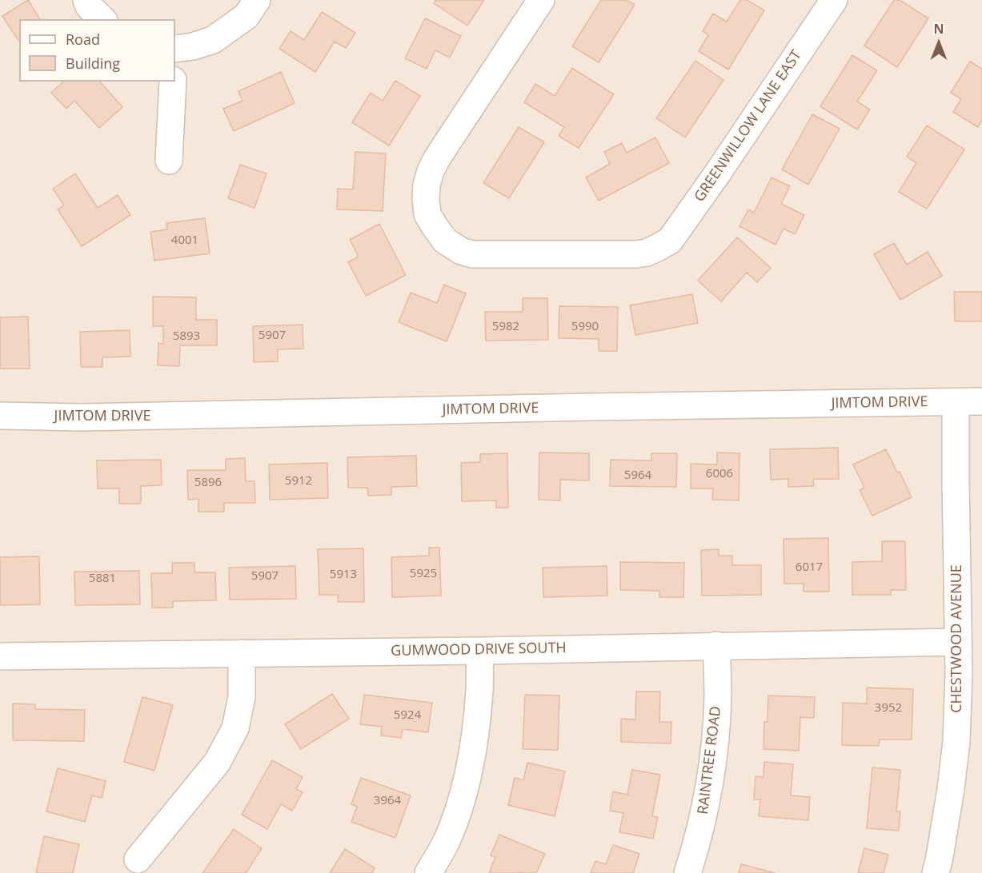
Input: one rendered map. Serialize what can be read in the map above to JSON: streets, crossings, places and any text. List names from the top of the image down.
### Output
{
  "streets": {
    "street": [
      "GREENWILLOW LANE EAST",
      "JIMTOM DRIVE",
      "CHESTWOOD AVENUE",
      "GUMWOOD DRIVE SOUTH",
      "RAINTREE ROAD"
    ]
  },
  "crossings": [
    ["JIMTOM DRIVE", "CHESTWOOD AVENUE"],
    ["CHESTWOOD AVENUE", "GUMWOOD DRIVE SOUTH"],
    ["GUMWOOD DRIVE SOUTH", "RAINTREE ROAD"]
  ],
  "house_numbers": [
    "4001",
    "5982",
    "5990",
    "5907",
    "5893",
    "6006",
    "5964",
    "5912",
    "5896",
    "6017",
    "5925",
    "5913",
    "5907",
    "5881",
    "3952",
    "5924",
    "3964"
  ],
  "legend": ["Road", "Building"],
  "north": "top"
}
